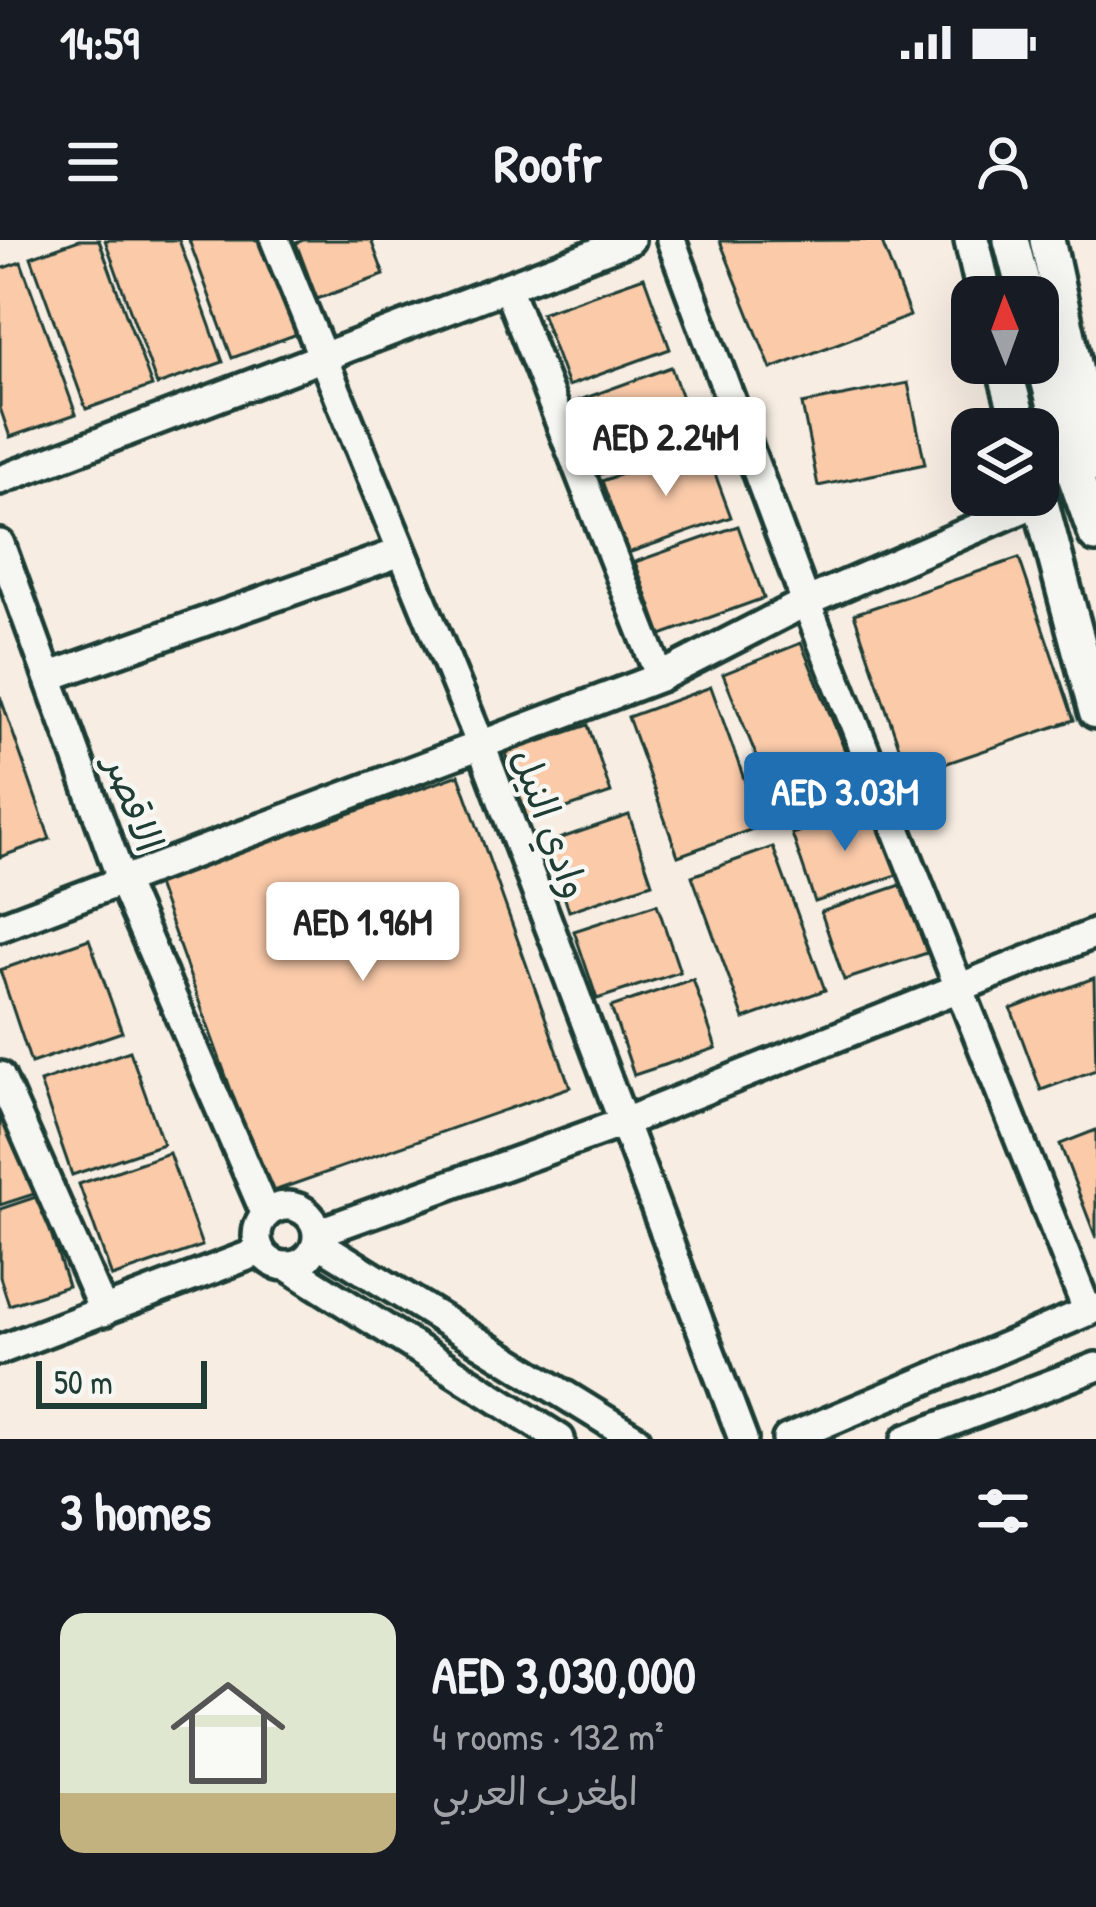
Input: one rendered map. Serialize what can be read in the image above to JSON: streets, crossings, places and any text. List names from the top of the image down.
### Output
{
  "streets": {
    "street": ["الاقصر", "وادي النيل"]
  },
  "scale_bar": "50 m",
  "north": "top",
  "page": {
    "status": "14:59",
    "header": "Roofr",
    "price": ["AED 2.24M", "AED 3.03M", "AED 1.96M"],
    "scale": "50 m",
    "heading": "3 homes",
    "list": [
      {
        "name": "AED 3,030,000",
        "note": "4 rooms · 132 m² · المغرب العربي"
      }
    ]
  }
}
